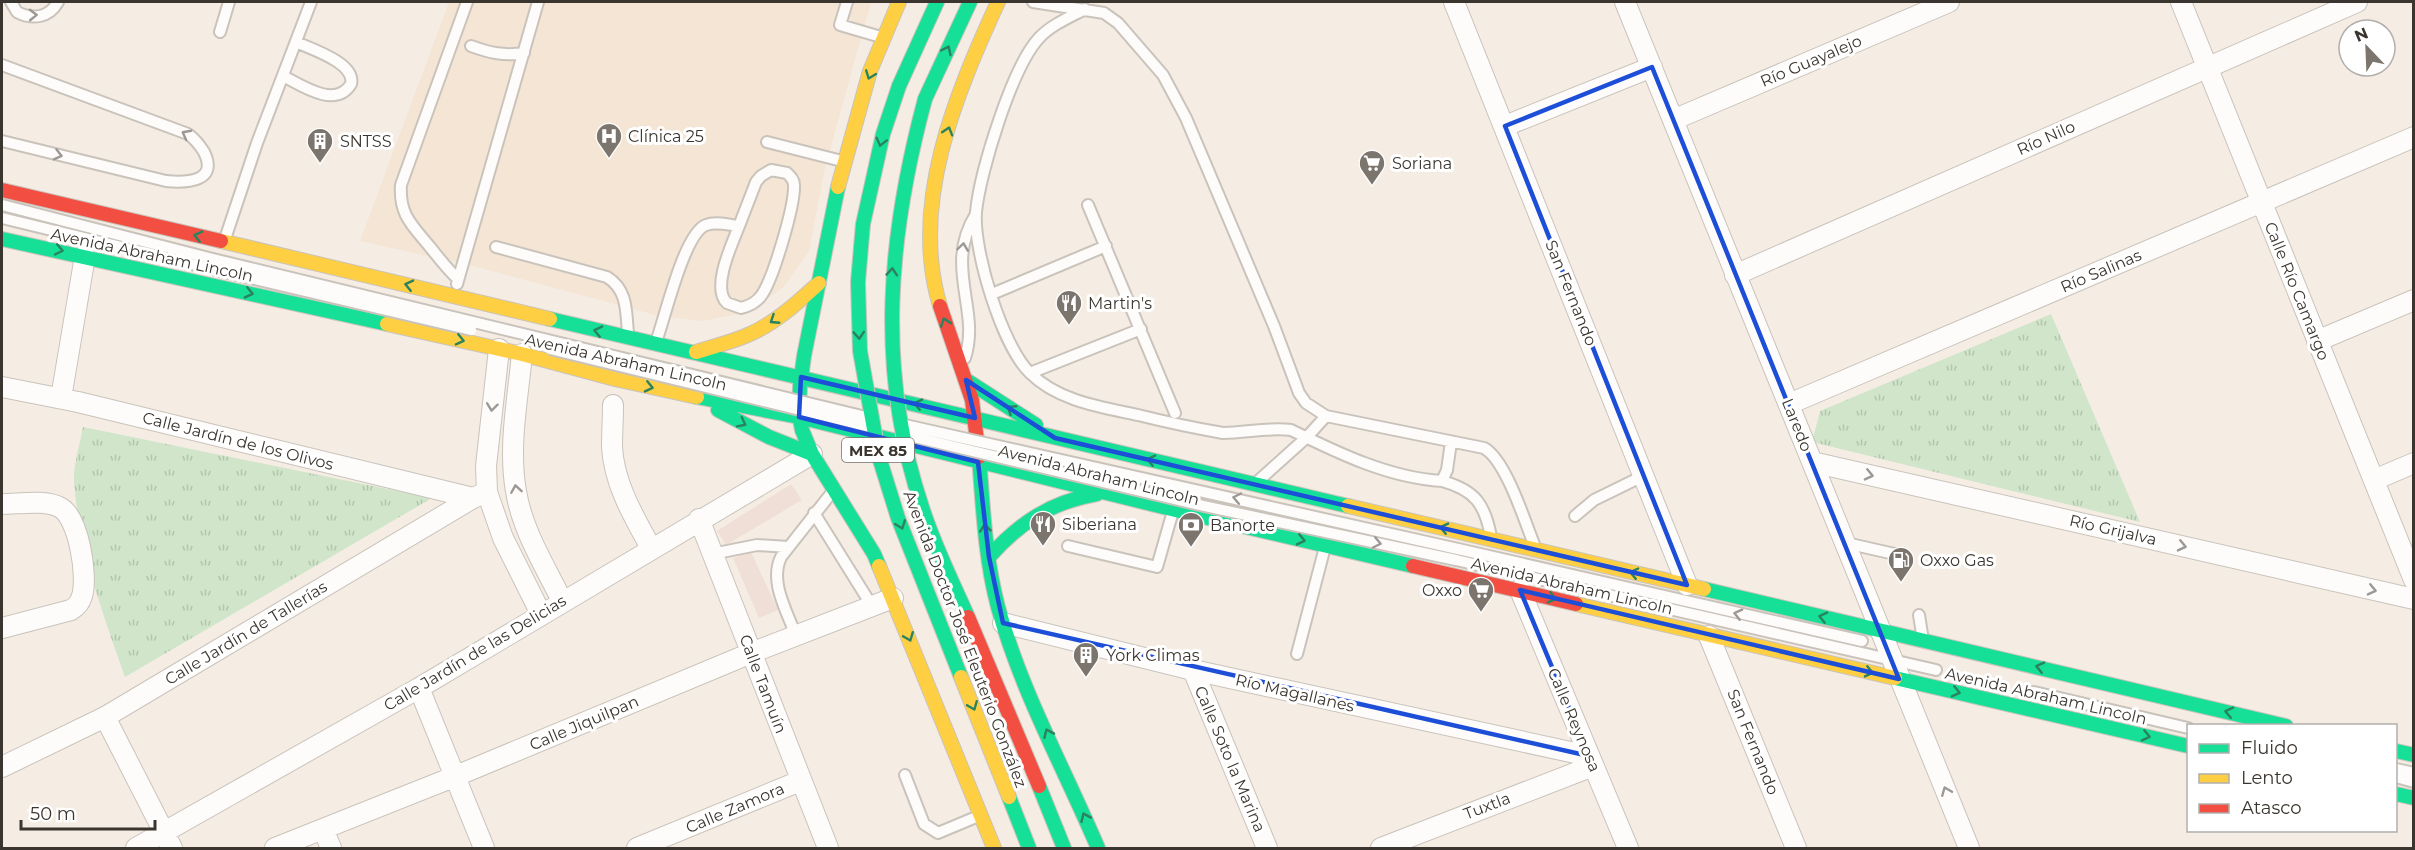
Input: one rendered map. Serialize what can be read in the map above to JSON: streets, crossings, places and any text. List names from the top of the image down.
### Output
{
  "streets": {
    "main road": ["Avenida Abraham Lincoln", "MEX 85", "Avenida Doctor José Eleuterio González"],
    "street": [
      "Río Guayalejo",
      "Río Nilo",
      "Río Salinas",
      "Calle Río Camargo",
      "San Fernando",
      "Laredo",
      "Calle Jardín de los Olivos",
      "Río Grijalva",
      "Calle Jardín de Tallerías",
      "Calle Jardín de las Delicias",
      "Calle Tamuín",
      "Río Magallanes",
      "Calle Reynosa",
      "Calle Jiquilpan",
      "Calle Soto la Marina",
      "Tuxtla",
      "Calle Zamora"
    ]
  },
  "crossings": [
    ["Río Guayalejo", "Laredo"],
    ["Río Nilo", "Calle Río Camargo"],
    ["Río Nilo", "Laredo"],
    ["Avenida Abraham Lincoln", "San Fernando"],
    ["Avenida Abraham Lincoln", "Laredo"],
    ["Avenida Abraham Lincoln", "Calle Reynosa"],
    ["Río Salinas", "Calle Río Camargo"],
    ["Río Salinas", "Laredo"],
    ["Laredo", "Río Grijalva"],
    ["Calle Jardín de los Olivos", "Calle Jardín de Tallerías"],
    ["Calle Jardín de las Delicias", "Calle Tamuín"],
    ["Calle Tamuín", "Calle Jiquilpan"],
    ["Calle Tamuín", "Calle Zamora"],
    ["Río Magallanes", "Calle Reynosa"],
    ["Río Magallanes", "Calle Soto la Marina"],
    ["Río Magallanes", "Tuxtla"],
    ["Calle Reynosa", "Tuxtla"]
  ],
  "one_way": ["Río Grijalva"],
  "places": {
    "hospital": ["Clínica 25"],
    "building": ["SNTSS", "York Climas"],
    "supermarket": ["Soriana", "Oxxo"],
    "restaurant": ["Martin's", "Siberiana"],
    "bank": ["Banorte"],
    "fuel station": ["Oxxo Gas"]
  },
  "legend": ["Fluido", "Lento", "Atasco"],
  "scale_bar": "50 m",
  "north": "top left"
}
